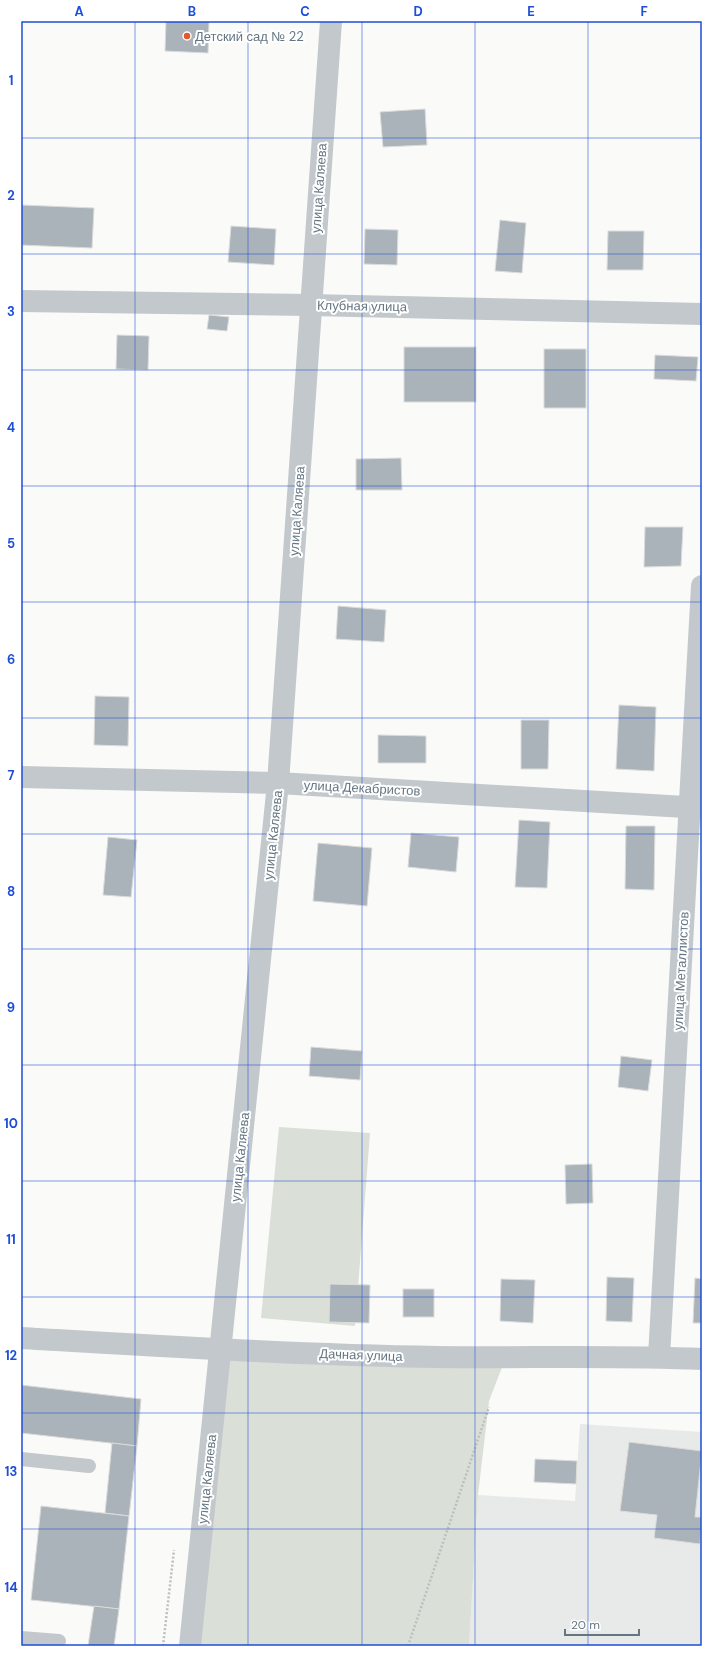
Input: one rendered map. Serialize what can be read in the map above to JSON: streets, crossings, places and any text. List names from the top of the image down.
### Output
{
  "streets": {
    "street": [
      "улица Каляева",
      "Клубная улица",
      "улица Декабристов",
      "улица Металлистов",
      "Дачная улица"
    ]
  },
  "crossings": [
    ["улица Каляева", "Клубная улица"],
    ["улица Каляева", "улица Декабристов"],
    ["улица Каляева", "Дачная улица"],
    ["улица Декабристов", "улица Металлистов"],
    ["улица Металлистов", "Дачная улица"]
  ],
  "places": ["Детский сад № 22"],
  "scale_bar": "20 m",
  "grid": {
    "columns": [
      "A",
      "B",
      "C",
      "D",
      "E",
      "F"
    ],
    "rows": [
      "1",
      "2",
      "3",
      "4",
      "5",
      "6",
      "7",
      "8",
      "9",
      "10",
      "11",
      "12",
      "13",
      "14"
    ]
  }
}
